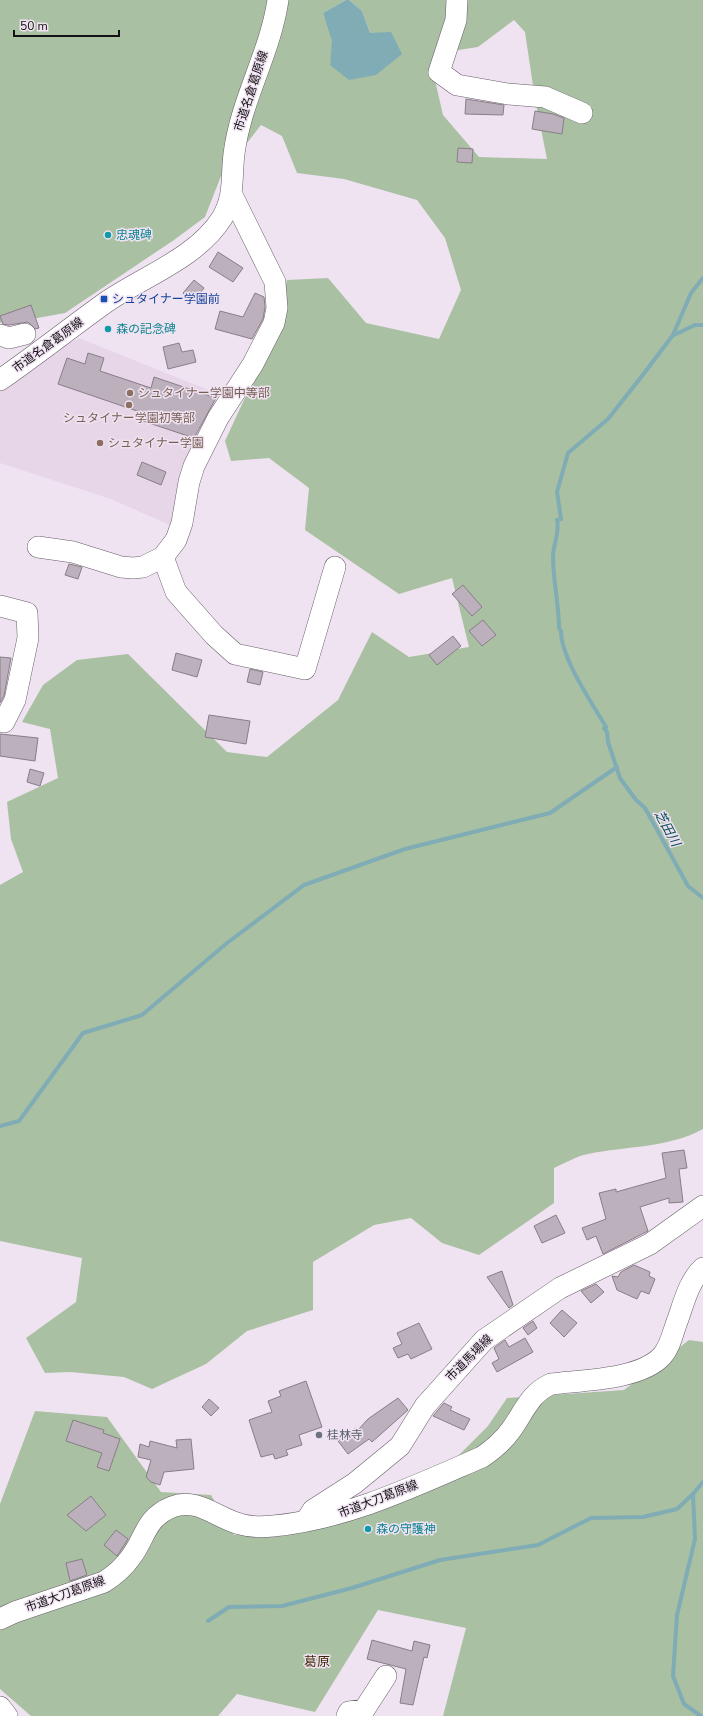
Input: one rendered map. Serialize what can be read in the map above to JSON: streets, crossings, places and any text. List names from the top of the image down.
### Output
{
  "streets": {
    "street": ["市道名倉葛原線", "市道馬場線", "市道大刀葛原線"]
  },
  "crossings": [
    ["市道馬場線", "市道大刀葛原線"]
  ],
  "districts": ["葛原"],
  "water": ["芝田川"],
  "places": {
    "other": [
      "忠魂碑",
      "森の記念碑",
      "シュタイナー学園中等部",
      "シュタイナー学園初等部",
      "シュタイナー学園",
      "桂林寺",
      "森の守護神"
    ],
    "transit": ["シュタイナー学園前"]
  },
  "scale_bar": "50 m"
}
